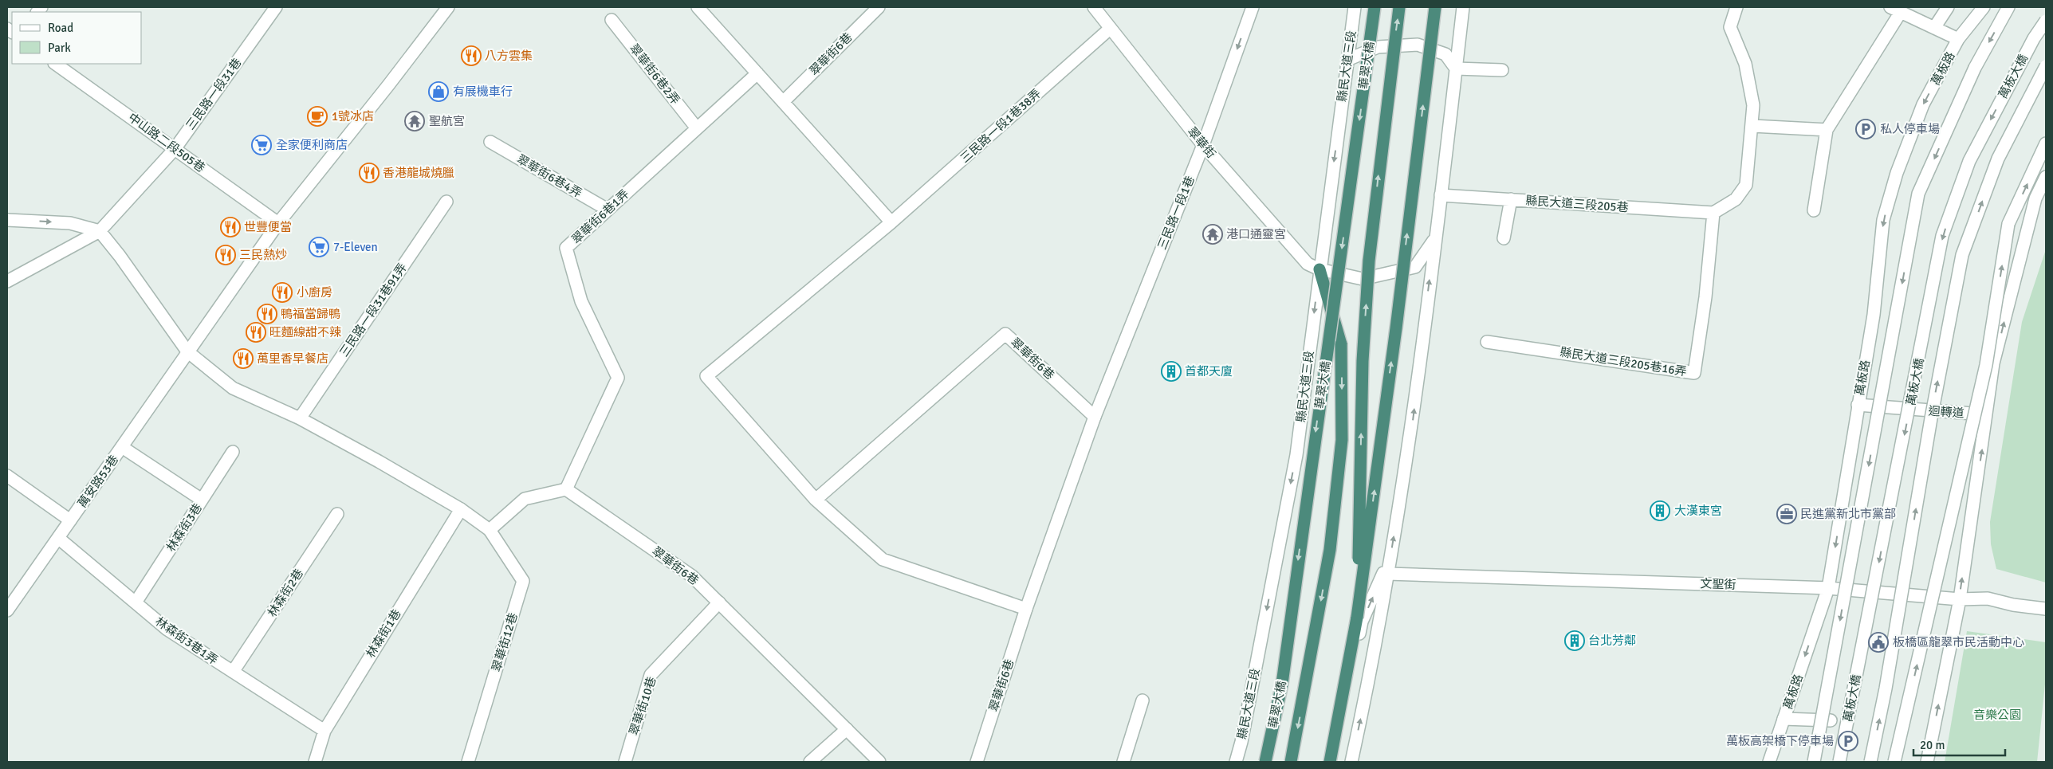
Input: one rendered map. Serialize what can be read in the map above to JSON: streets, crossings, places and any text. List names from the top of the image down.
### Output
{
  "streets": {
    "highway": ["華翠大橋"],
    "street": [
      "翠華街6巷",
      "縣民大道三段",
      "萬板路",
      "翠華街6巷2弄",
      "萬板大橋",
      "三民路一段31巷",
      "三民路一段1巷38弄",
      "中山路二段505巷",
      "翠華街",
      "翠華街6巷4弄",
      "縣民大道三段205巷",
      "三民路一段1巷",
      "翠華街6巷1弄",
      "三民路一段31巷91弄",
      "縣民大道三段205巷16弄",
      "迴轉道",
      "萬安路53巷",
      "林森街3巷",
      "文聖街",
      "林森街2巷",
      "林森街1巷",
      "林森街3巷1弄",
      "翠華街12巷",
      "翠華街10巷"
    ]
  },
  "crossings": [
    ["翠華街6巷", "三民路一段1巷"],
    ["翠華街6巷", "翠華街6巷1弄"],
    ["翠華街6巷", "翠華街10巷"],
    ["縣民大道三段", "翠華街"],
    ["萬板路", "迴轉道"],
    ["萬板路", "文聖街"],
    ["翠華街6巷2弄", "翠華街6巷1弄"],
    ["三民路一段31巷", "中山路二段505巷"],
    ["三民路一段1巷38弄", "翠華街"],
    ["中山路二段505巷", "萬安路53巷"],
    ["翠華街", "三民路一段1巷"],
    ["翠華街6巷4弄", "翠華街6巷1弄"],
    ["縣民大道三段205巷", "縣民大道三段205巷16弄"],
    ["萬安路53巷", "林森街3巷1弄"],
    ["林森街3巷", "林森街3巷1弄"],
    ["林森街2巷", "林森街3巷1弄"],
    ["林森街1巷", "林森街3巷1弄"]
  ],
  "parks": ["音樂公園"],
  "places": {
    "restaurant": [
      "八方雲集",
      "香港龍城燒臘",
      "世豐便當",
      "三民熱炒",
      "小廚房",
      "鴨福當歸鴨",
      "旺麵線甜不辣",
      "萬里香早餐店"
    ],
    "shop": ["有展機車行"],
    "cafe": ["1號冰店"],
    "temple": ["聖航宮", "港口通靈宮"],
    "parking": ["私人停車場", "萬板高架橋下停車場"],
    "supermarket": ["全家便利商店", "7-Eleven"],
    "building": ["首都天廈", "大漢東宮", "台北芳鄰"],
    "office": ["民進黨新北市黨部"],
    "public building": ["板橋區龍翠市民活動中心"]
  },
  "legend": ["Road", "Park"],
  "scale_bar": "20 m"
}
